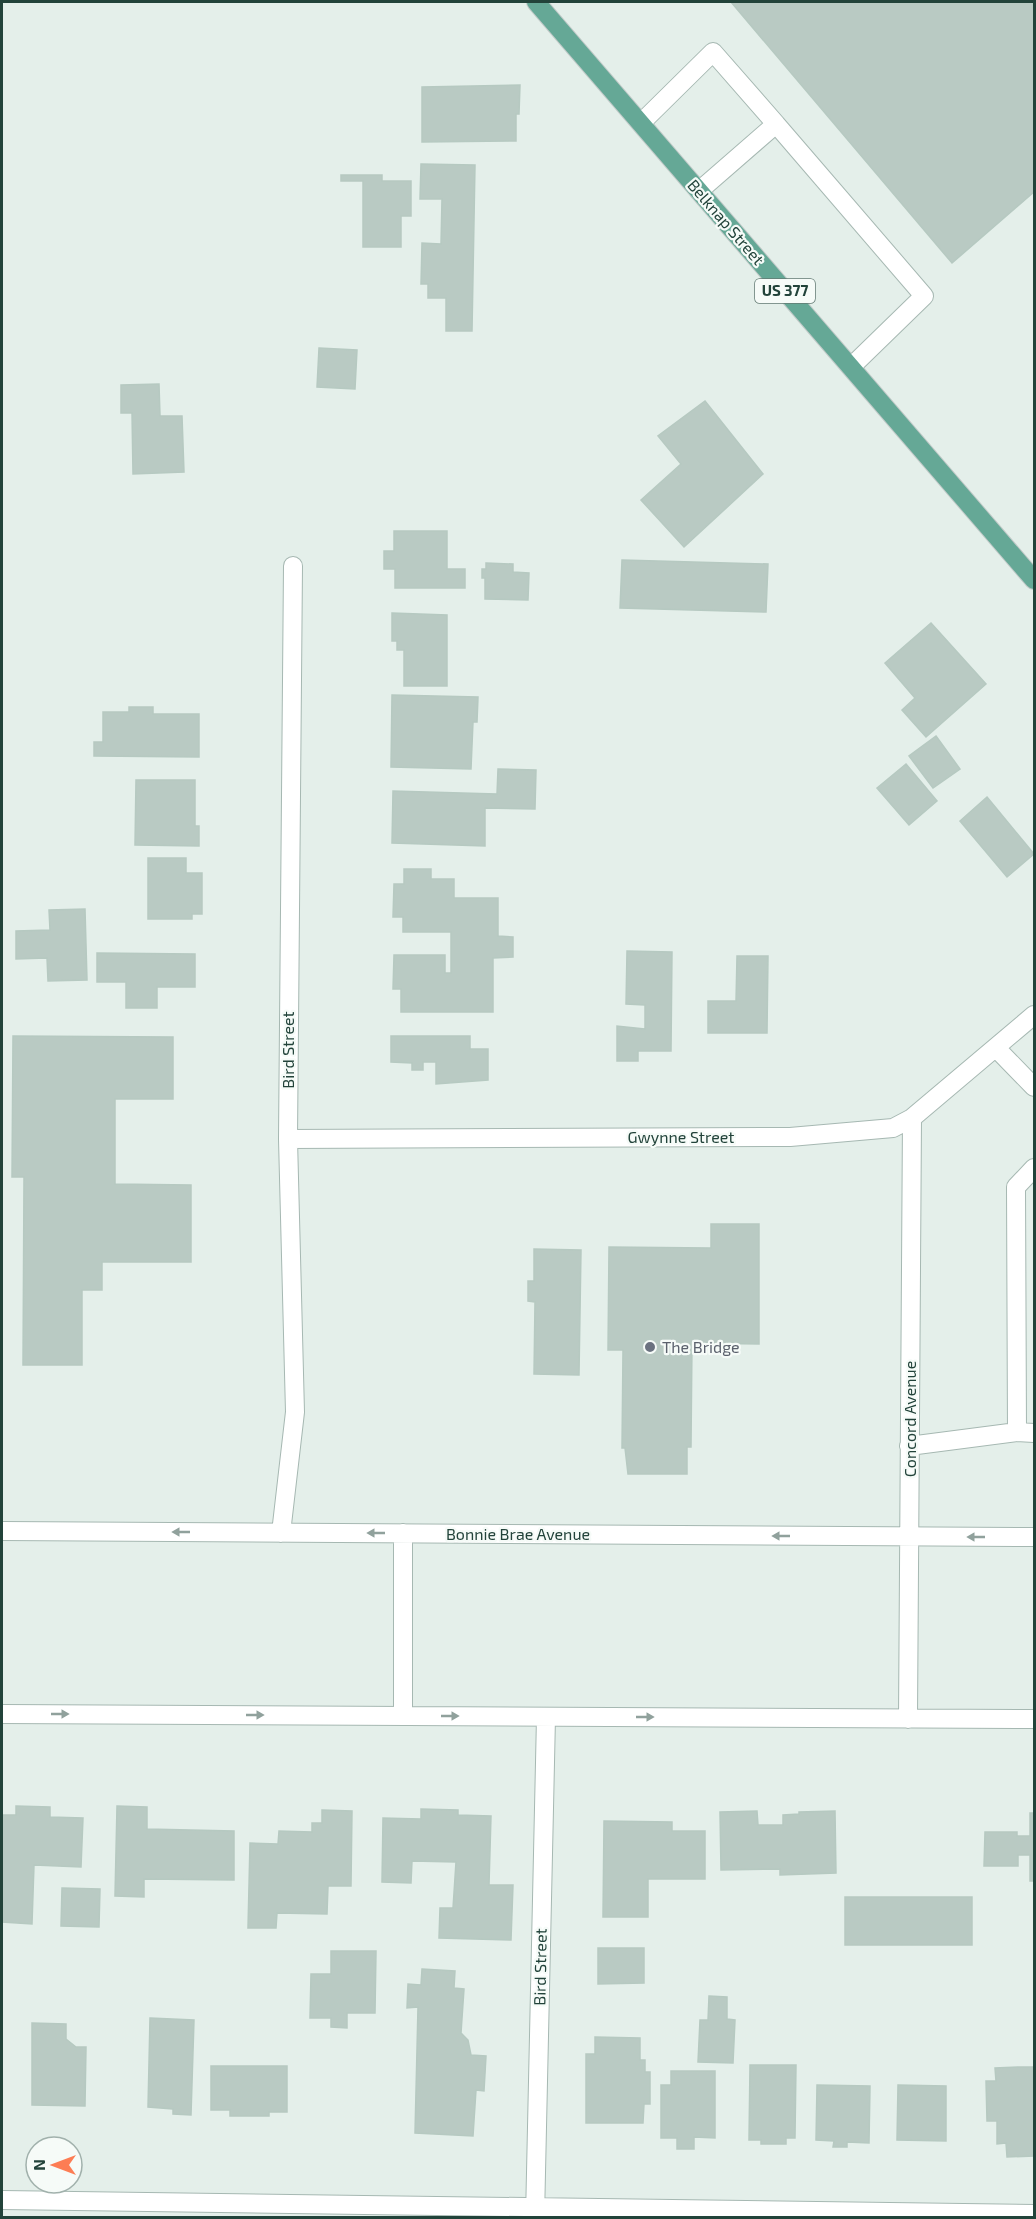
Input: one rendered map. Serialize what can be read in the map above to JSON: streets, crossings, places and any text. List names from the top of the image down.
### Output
{
  "streets": {
    "main road": ["Belknap Street", "US 377"],
    "street": [
      "Bird Street",
      "Gwynne Street",
      "Concord Avenue",
      "Bonnie Brae Avenue"
    ]
  },
  "crossings": [
    ["Bird Street", "Gwynne Street"],
    ["Bird Street", "Bonnie Brae Avenue"],
    ["Gwynne Street", "Concord Avenue"],
    ["Concord Avenue", "Bonnie Brae Avenue"]
  ],
  "one_way": ["Bonnie Brae Avenue"],
  "places": ["The Bridge"],
  "north": "left"
}
